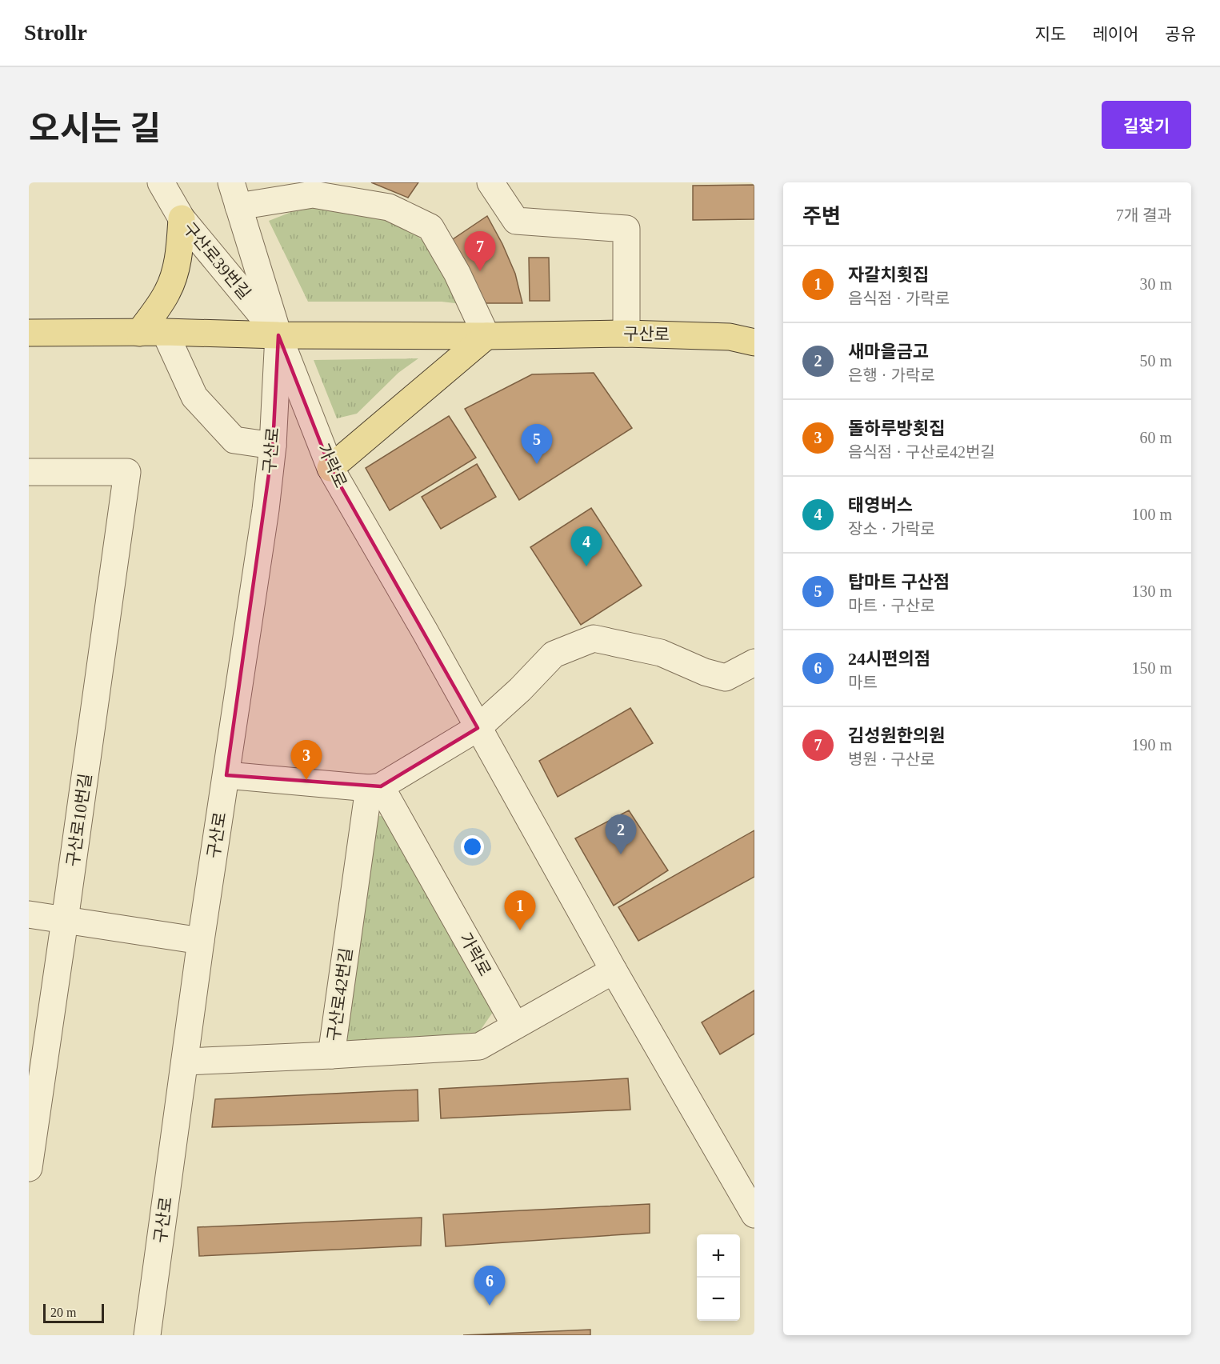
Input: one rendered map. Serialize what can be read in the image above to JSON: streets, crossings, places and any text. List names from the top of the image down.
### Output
{
  "streets": {
    "main road": ["구산로"],
    "street": [
      "구산로39번길",
      "가락로",
      "구산로10번길",
      "구산로42번길"
    ]
  },
  "crossings": [
    ["구산로39번길", "구산로"],
    ["구산로39번길", "가락로"],
    ["구산로", "가락로"],
    ["구산로", "구산로42번길"],
    ["가락로", "구산로42번길"]
  ],
  "scale_bar": "20 m",
  "page": {
    "header": "Strollr",
    "nav": ["지도", "레이어", "공유"],
    "title": "오시는 길",
    "buttons": "길찾기",
    "heading": ["주변", "7개 결과"],
    "pins": [
      "7",
      "5",
      "4",
      "3",
      "2",
      "1",
      "6"
    ],
    "list": [
      {
        "mark": "1",
        "name": "자갈치횟집",
        "note": "음식점 · 가락로",
        "value": "30 m"
      },
      {
        "mark": "2",
        "name": "새마을금고",
        "note": "은행 · 가락로",
        "value": "50 m"
      },
      {
        "mark": "3",
        "name": "돌하루방횟집",
        "note": "음식점 · 구산로42번길",
        "value": "60 m"
      },
      {
        "mark": "4",
        "name": "태영버스",
        "note": "장소 · 가락로",
        "value": "100 m"
      },
      {
        "mark": "5",
        "name": "탑마트 구산점",
        "note": "마트 · 구산로",
        "value": "130 m"
      },
      {
        "mark": "6",
        "name": "24시편의점",
        "note": "마트",
        "value": "150 m"
      },
      {
        "mark": "7",
        "name": "김성원한의원",
        "note": "병원 · 구산로",
        "value": "190 m"
      }
    ],
    "map_buttons": ["+", "−"],
    "scale": "20 m"
  }
}
